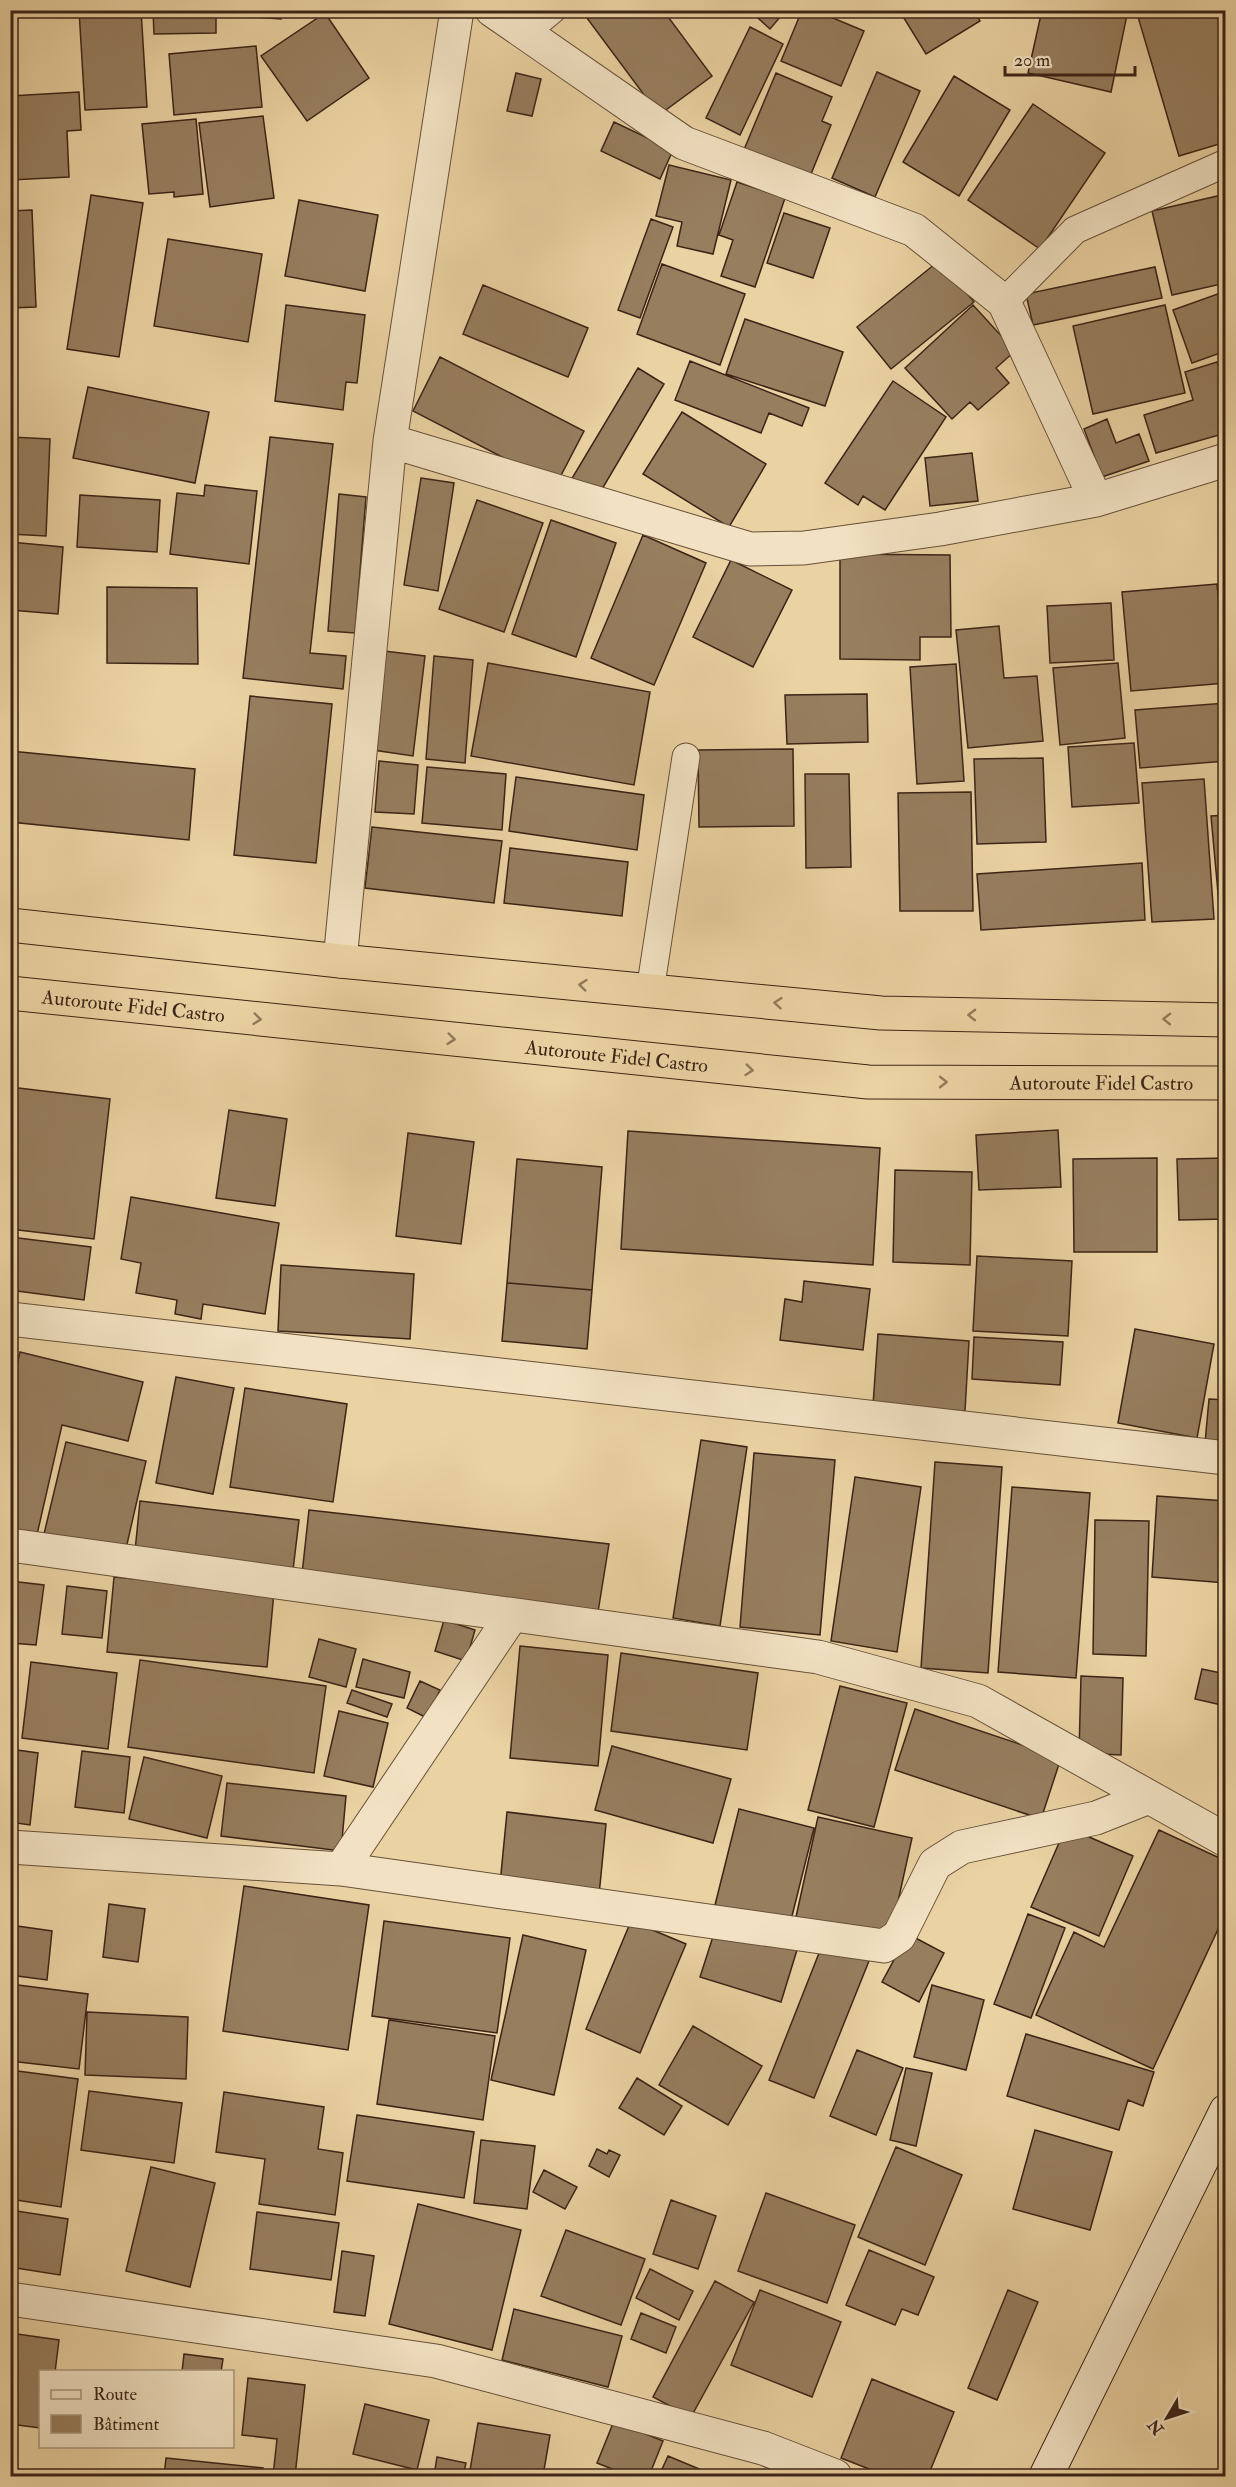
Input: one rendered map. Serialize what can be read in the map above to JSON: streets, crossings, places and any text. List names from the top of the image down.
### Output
{
  "streets": {
    "highway": ["Autoroute Fidel Castro"]
  },
  "legend": ["Route", "Bâtiment"],
  "scale_bar": "20 m",
  "north": "bottom left"
}
